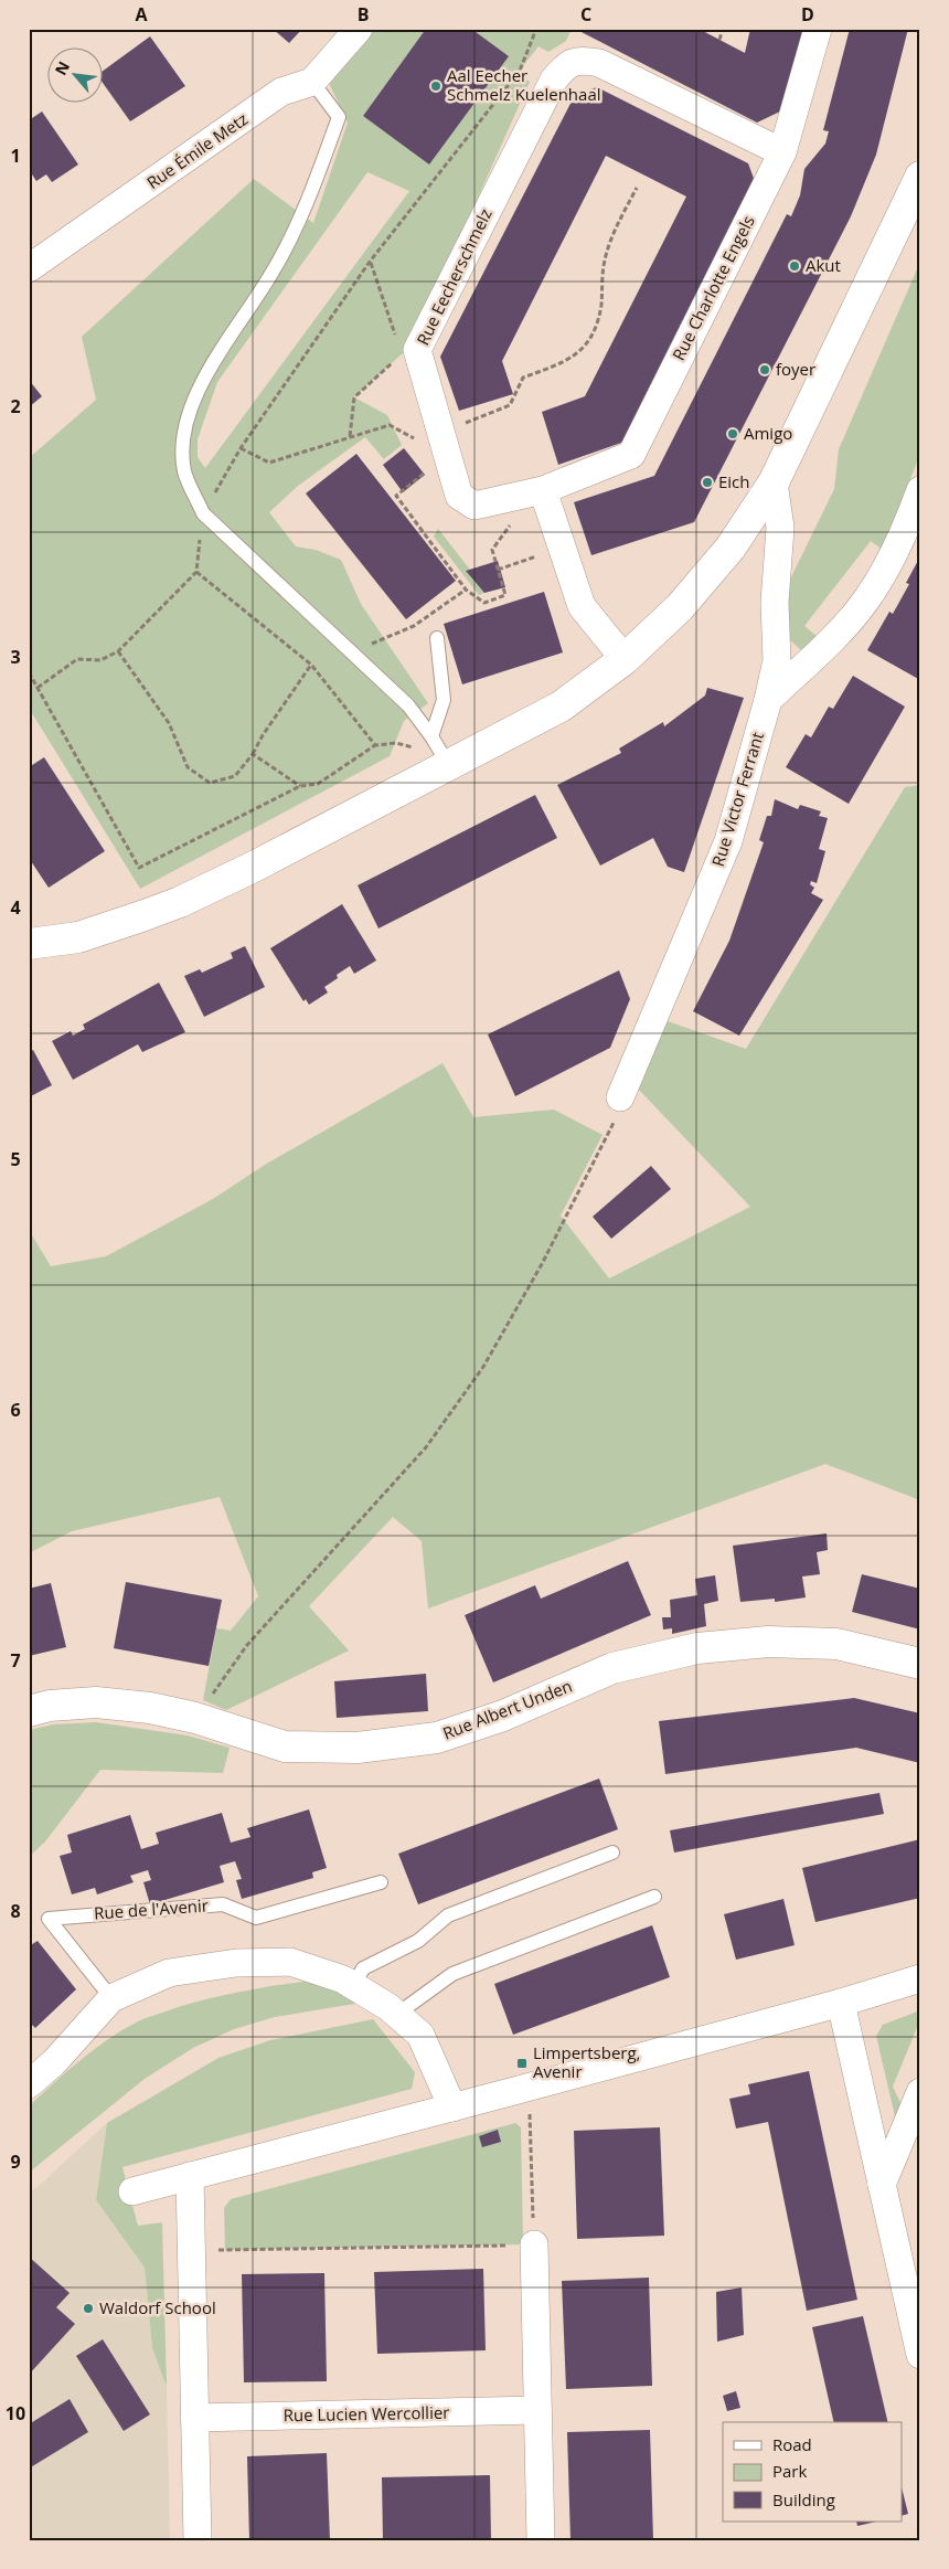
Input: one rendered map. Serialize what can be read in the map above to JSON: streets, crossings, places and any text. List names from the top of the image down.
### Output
{
  "streets": {
    "main road": ["Rue Albert Unden"],
    "street": [
      "Rue Émile Metz",
      "Rue Eecherschmelz",
      "Rue Charlotte Engels",
      "Rue Victor Ferrant",
      "Rue Lucien Wercollier"
    ],
    "lane": ["Rue de l'Avenir"]
  },
  "crossings": [
    ["Rue Eecherschmelz", "Rue Charlotte Engels"]
  ],
  "places": {
    "other": [
      "Aal Eecher Schmelz Kuelenhaal",
      "Akut",
      "foyer",
      "Amigo",
      "Eich",
      "Waldorf School"
    ],
    "transit": ["Limpertsberg, Avenir"]
  },
  "legend": ["Road", "Park", "Building"],
  "north": "top left",
  "grid": {
    "columns": [
      "A",
      "B",
      "C",
      "D"
    ],
    "rows": [
      "1",
      "2",
      "3",
      "4",
      "5",
      "6",
      "7",
      "8",
      "9",
      "10"
    ]
  }
}
